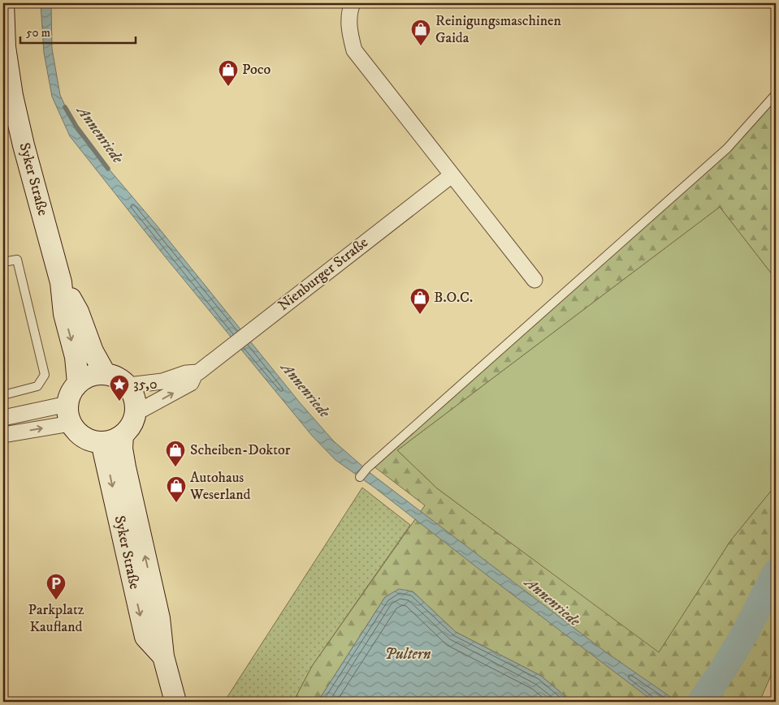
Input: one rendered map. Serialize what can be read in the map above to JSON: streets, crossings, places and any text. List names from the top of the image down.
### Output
{
  "streets": {
    "main road": ["Syker Straße"],
    "street": ["Nienburger Straße"]
  },
  "crossings": [
    ["Syker Straße", "Nienburger Straße"]
  ],
  "water": ["Annenriede", "Pultern"],
  "places": {
    "shop": [
      "Reinigungsmaschinen Gaida",
      "Poco",
      "B.O.C.",
      "Scheiben-Doktor",
      "Autohaus Weserland"
    ],
    "place": ["35,0"],
    "parking": ["Parkplatz Kaufland"]
  },
  "scale_bar": "50 m"
}
